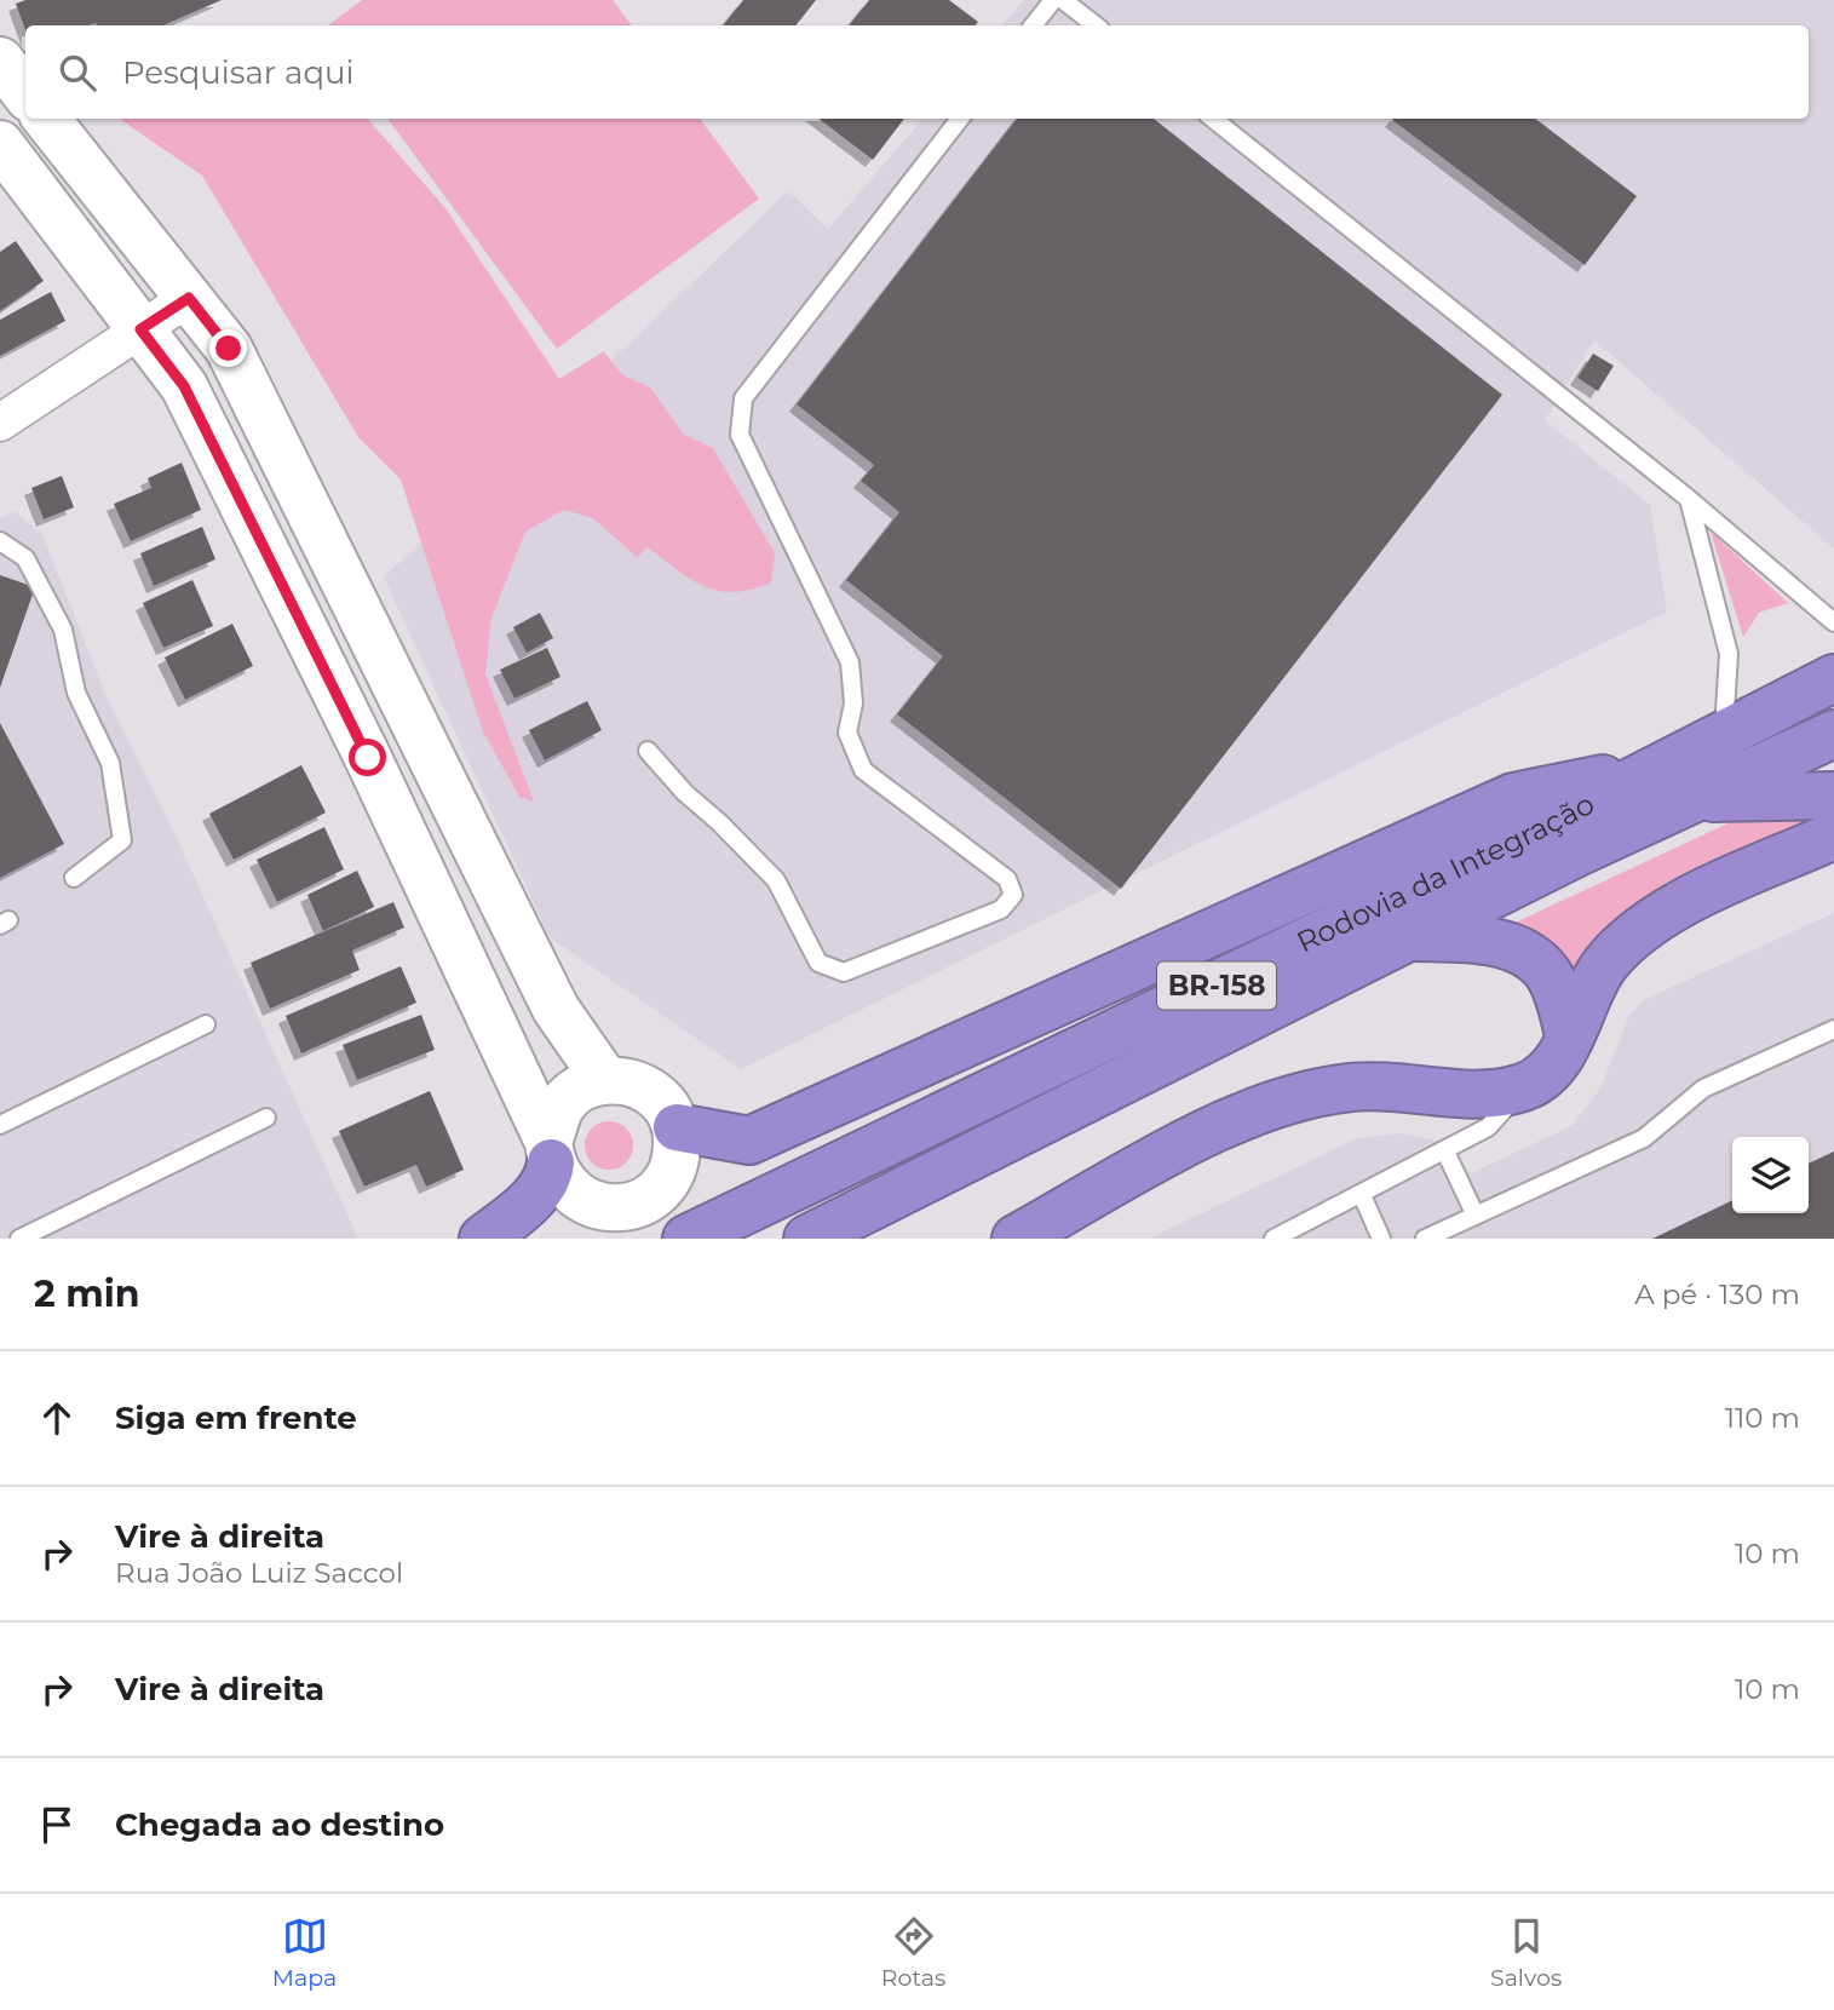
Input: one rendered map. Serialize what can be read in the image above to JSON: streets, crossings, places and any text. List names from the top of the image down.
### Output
{
  "streets": {
    "highway": ["Rodovia da Integração", "BR-158"]
  },
  "page": {
    "search": "Pesquisar aqui",
    "heading": ["2 min", "A pé · 130 m"],
    "list": [
      ["Siga em frente", "110 m"],
      ["Vire à direita", "Rua João Luiz Saccol", "10 m"],
      ["Vire à direita", "10 m"],
      "Chegada ao destino"
    ],
    "nav": ["Mapa", "Rotas", "Salvos"]
  }
}
